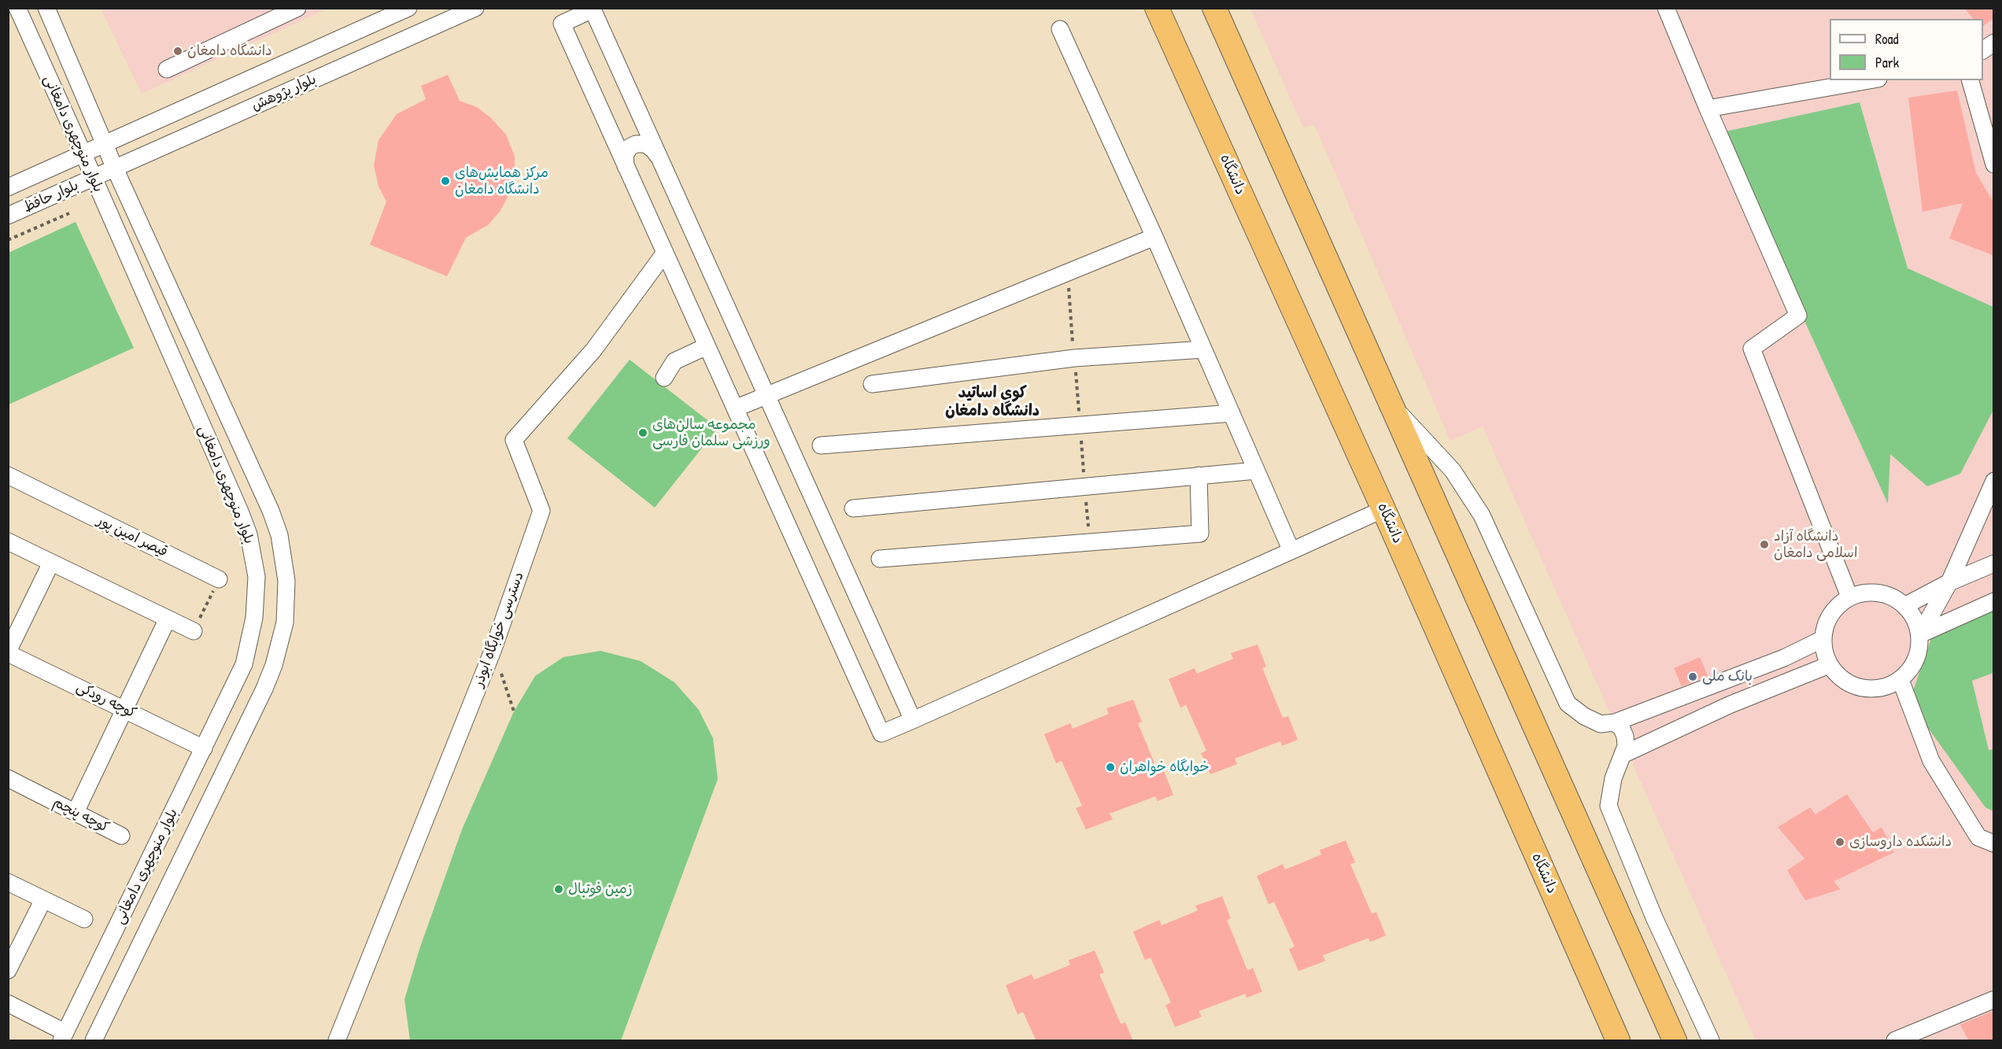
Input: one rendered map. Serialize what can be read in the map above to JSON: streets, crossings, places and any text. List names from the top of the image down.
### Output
{
  "streets": {
    "highway": ["دانشگاه"],
    "street": [
      "بلوار پژوهش",
      "بلوار منوچهری دامغانی",
      "بلوار حافظ",
      "قیصر امین پور",
      "دسترسی خوابگاه ابوذر",
      "کوچه رودکی",
      "کوچه پنچم"
    ]
  },
  "crossings": [
    ["بلوار پژوهش", "بلوار منوچهری دامغانی"],
    ["بلوار پژوهش", "بلوار حافظ"],
    ["بلوار منوچهری دامغانی", "بلوار حافظ"],
    ["بلوار منوچهری دامغانی", "کوچه رودکی"]
  ],
  "districts": ["کوی اساتید دانشگاه دامغان"],
  "places": [
    "دانشگاه دامغان",
    "مرکز همایش‌های دانشگاه دامغان",
    "مجموعه سالن‌های ورزشی سلمان فارسی",
    "دانشگاه آزاد اسلامی دامغان",
    "بانک ملی",
    "خوابگاه خواهران",
    "دانشکده داروسازی",
    "زمین فوتبال"
  ],
  "legend": ["Road", "Park"]
}
